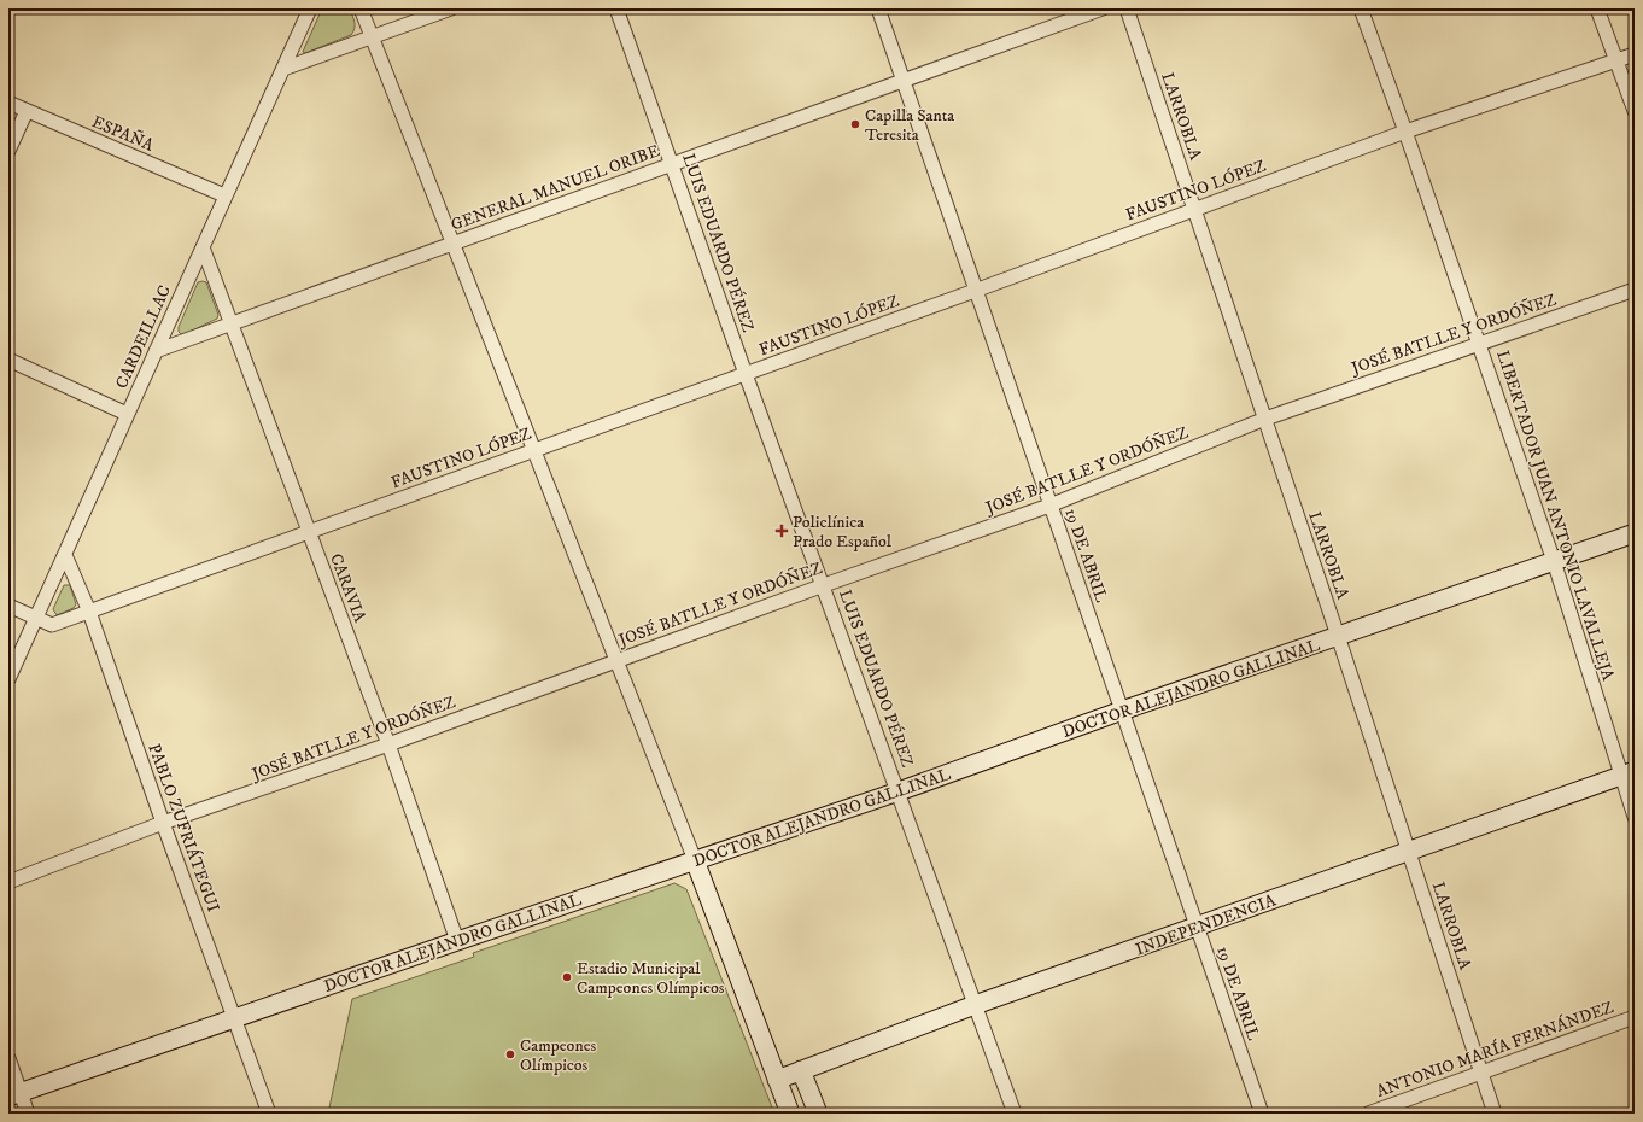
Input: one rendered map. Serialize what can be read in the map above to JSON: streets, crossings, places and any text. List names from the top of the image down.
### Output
{
  "streets": {
    "street": [
      "LARROBLA",
      "ESPAÑA",
      "GENERAL MANUEL ORIBE",
      "FAUSTINO LÓPEZ",
      "LUIS EDUARDO PÉREZ",
      "JOSÉ BATLLE Y ORDÓÑEZ",
      "CARDEILLAC",
      "LIBERTADOR JUAN ANTONIO LAVALLEJA",
      "19 DE ABRIL",
      "CARAVIA",
      "DOCTOR ALEJANDRO GALLINAL",
      "PABLO ZUFRIÁTEGUI",
      "INDEPENDENCIA",
      "ANTONIO MARÍA FERNÁNDEZ"
    ]
  },
  "crossings": [
    ["LARROBLA", "FAUSTINO LÓPEZ"],
    ["LARROBLA", "JOSÉ BATLLE Y ORDÓÑEZ"],
    ["LARROBLA", "DOCTOR ALEJANDRO GALLINAL"],
    ["LARROBLA", "INDEPENDENCIA"],
    ["LARROBLA", "ANTONIO MARÍA FERNÁNDEZ"],
    ["ESPAÑA", "CARDEILLAC"],
    ["GENERAL MANUEL ORIBE", "LUIS EDUARDO PÉREZ"],
    ["GENERAL MANUEL ORIBE", "CARDEILLAC"],
    ["GENERAL MANUEL ORIBE", "19 DE ABRIL"],
    ["GENERAL MANUEL ORIBE", "CARAVIA"],
    ["FAUSTINO LÓPEZ", "LUIS EDUARDO PÉREZ"],
    ["FAUSTINO LÓPEZ", "CARDEILLAC"],
    ["FAUSTINO LÓPEZ", "LIBERTADOR JUAN ANTONIO LAVALLEJA"],
    ["FAUSTINO LÓPEZ", "19 DE ABRIL"],
    ["FAUSTINO LÓPEZ", "CARAVIA"],
    ["FAUSTINO LÓPEZ", "PABLO ZUFRIÁTEGUI"],
    ["LUIS EDUARDO PÉREZ", "JOSÉ BATLLE Y ORDÓÑEZ"],
    ["LUIS EDUARDO PÉREZ", "DOCTOR ALEJANDRO GALLINAL"],
    ["LUIS EDUARDO PÉREZ", "INDEPENDENCIA"],
    ["JOSÉ BATLLE Y ORDÓÑEZ", "LIBERTADOR JUAN ANTONIO LAVALLEJA"],
    ["JOSÉ BATLLE Y ORDÓÑEZ", "19 DE ABRIL"],
    ["JOSÉ BATLLE Y ORDÓÑEZ", "CARAVIA"],
    ["JOSÉ BATLLE Y ORDÓÑEZ", "PABLO ZUFRIÁTEGUI"],
    ["CARDEILLAC", "CARAVIA"],
    ["CARDEILLAC", "PABLO ZUFRIÁTEGUI"],
    ["LIBERTADOR JUAN ANTONIO LAVALLEJA", "DOCTOR ALEJANDRO GALLINAL"],
    ["LIBERTADOR JUAN ANTONIO LAVALLEJA", "INDEPENDENCIA"],
    ["19 DE ABRIL", "DOCTOR ALEJANDRO GALLINAL"],
    ["19 DE ABRIL", "INDEPENDENCIA"],
    ["CARAVIA", "DOCTOR ALEJANDRO GALLINAL"],
    ["DOCTOR ALEJANDRO GALLINAL", "PABLO ZUFRIÁTEGUI"]
  ],
  "places": {
    "other": ["Capilla Santa Teresita", "Estadio Municipal Campeones Olímpicos", "Campeones Olímpicos"],
    "health": ["Policlínica Prado Español"]
  }
}
